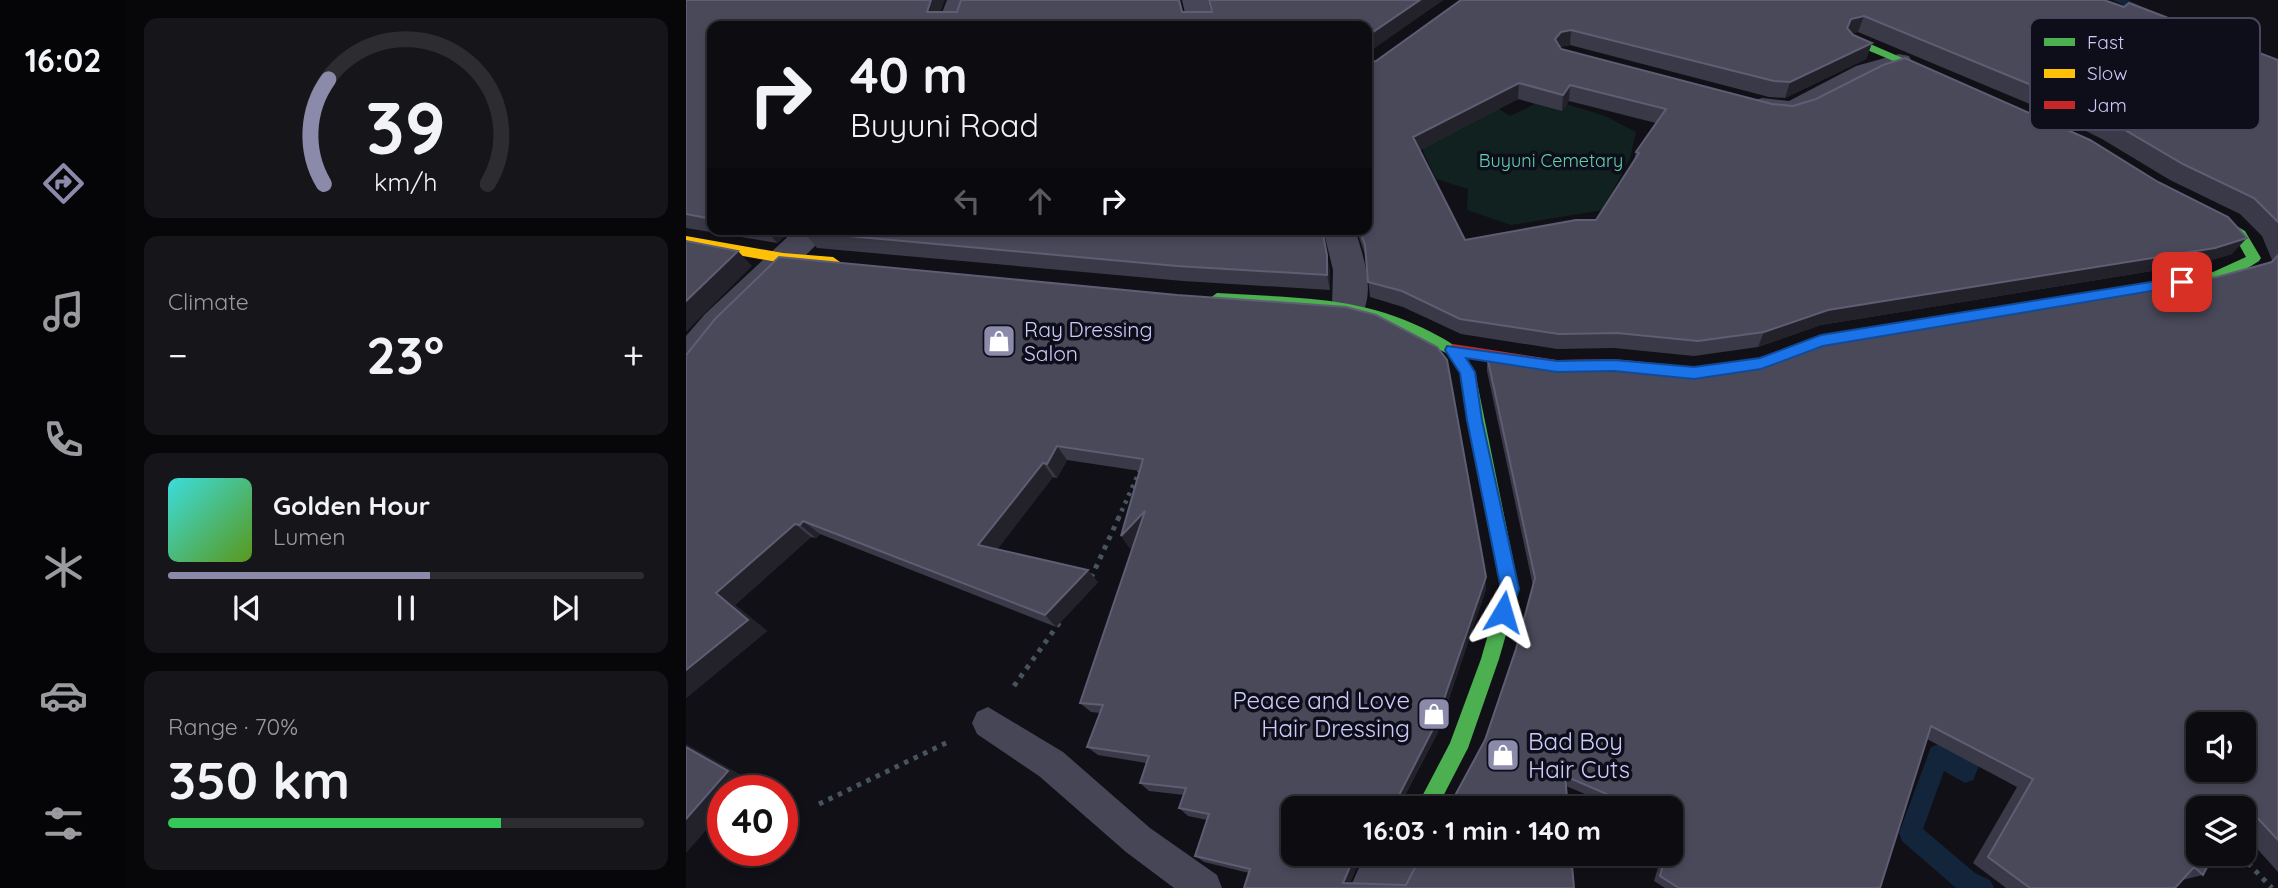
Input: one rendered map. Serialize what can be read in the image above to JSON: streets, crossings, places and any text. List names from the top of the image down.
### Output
{
  "parks": ["Buyuni Cemetary"],
  "places": {
    "shop": ["Ray Dressing Salon", "Peace and Love Hair Dressing", "Bad Boy Hair Cuts"]
  },
  "legend": ["Fast", "Slow", "Jam"],
  "page": {
    "tabs": "16:02",
    "turn": ["40 m", "Buyuni Road"],
    "tile": [
      "Climate",
      ["Range · 70%", "350 km"]
    ],
    "heat": ["−", "23°", "+"],
    "song": ["Golden Hour", "Lumen"],
    "limit": "40",
    "trip": "16:03 · 1 min · 140 m",
    "gauge": ["39", "km/h"]
  }
}
